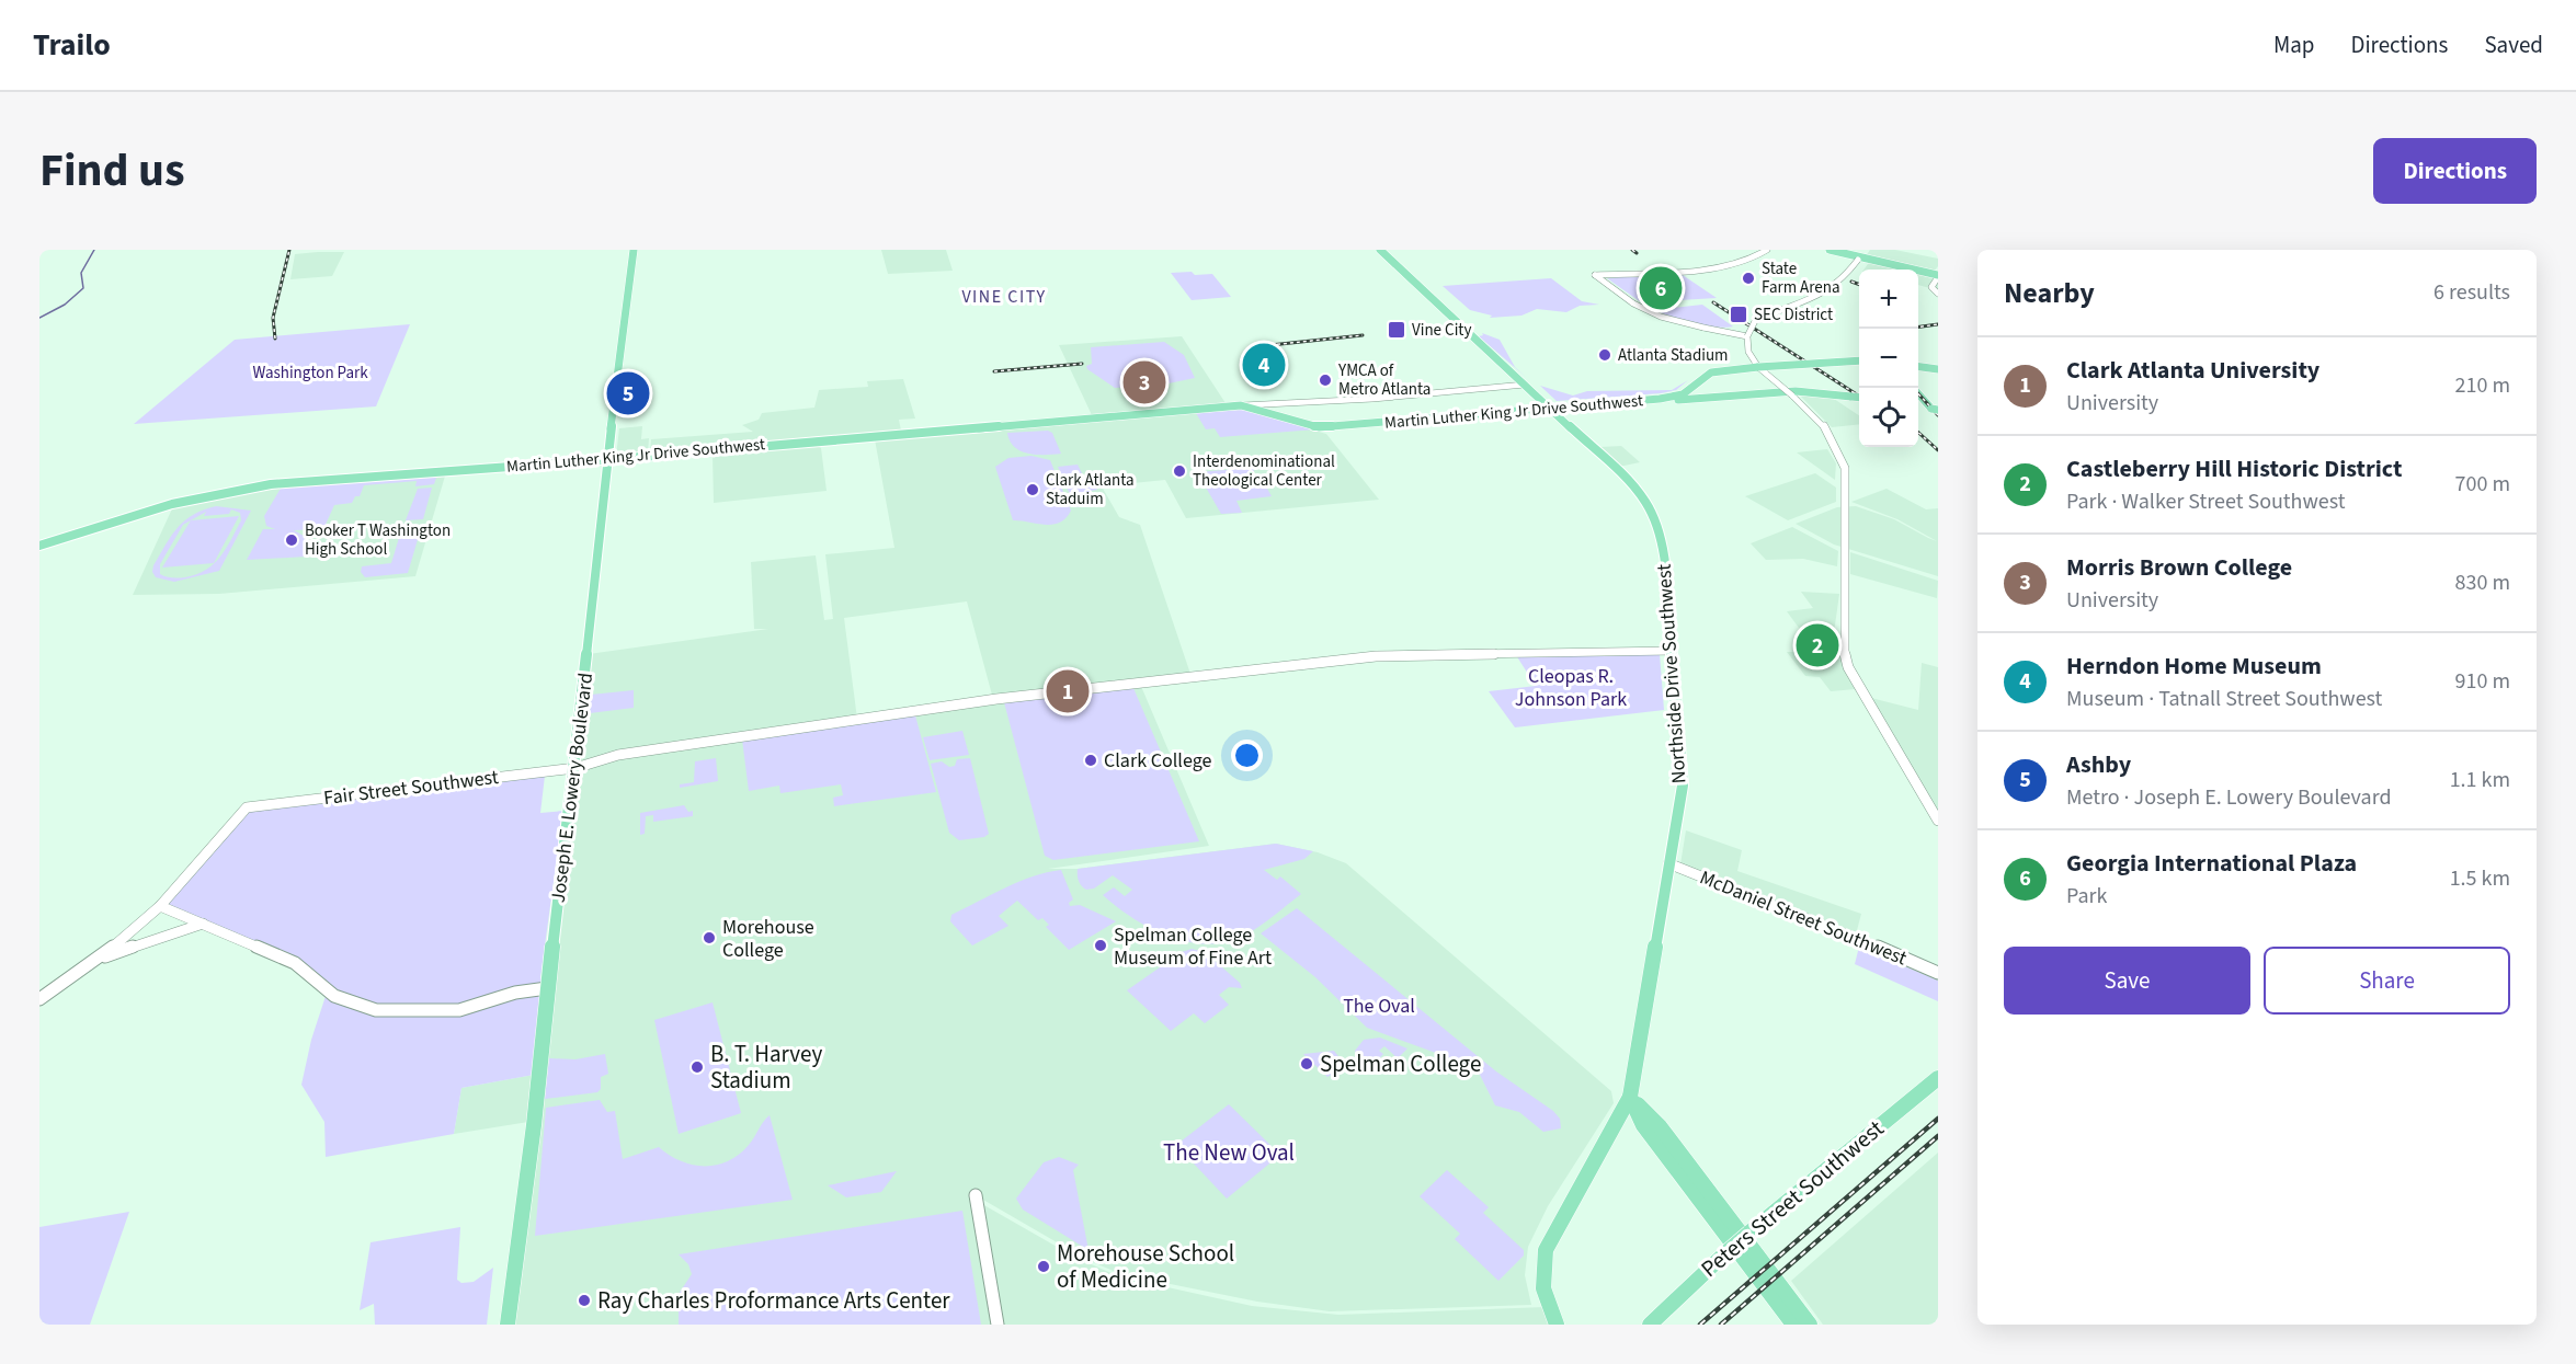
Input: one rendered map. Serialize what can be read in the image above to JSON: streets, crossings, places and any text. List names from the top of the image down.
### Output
{
  "streets": {
    "main road": [
      "Martin Luther King Jr Drive Southwest",
      "Northside Drive Southwest",
      "Joseph E. Lowery Boulevard",
      "Peters Street Southwest"
    ],
    "street": ["Fair Street Southwest", "McDaniel Street Southwest"]
  },
  "crossings": [
    ["Martin Luther King Jr Drive Southwest", "Northside Drive Southwest"],
    ["Martin Luther King Jr Drive Southwest", "Joseph E. Lowery Boulevard"],
    ["Northside Drive Southwest", "Fair Street Southwest"],
    ["Northside Drive Southwest", "McDaniel Street Southwest"],
    ["Fair Street Southwest", "Joseph E. Lowery Boulevard"]
  ],
  "districts": ["VINE CITY"],
  "parks": [
    "Washington Park",
    "Cleopas R. Johnson Park",
    "The Oval",
    "The New Oval"
  ],
  "places": {
    "other": [
      "State Farm Arena",
      "Atlanta Stadium",
      "YMCA of Metro Atlanta",
      "Interdenominational Theological Center",
      "Clark Atlanta Staduim",
      "Booker T Washington High School",
      "Clark College",
      "Morehouse College",
      "Spelman College Museum of Fine Art",
      "Spelman College",
      "B. T. Harvey Stadium",
      "Morehouse School of Medicine",
      "Ray Charles Proformance Arts Center"
    ],
    "transit": ["SEC District", "Vine City"]
  },
  "page": {
    "header": "Trailo",
    "nav": ["Map", "Directions", "Saved"],
    "title": "Find us",
    "buttons": [
      "Directions",
      ["Save", "Share"]
    ],
    "heading": ["Nearby", "6 results"],
    "pins": [
      "6",
      "4",
      "3",
      "5",
      "2",
      "1"
    ],
    "map_buttons": ["+", "−"],
    "list": [
      {
        "mark": "1",
        "name": "Clark Atlanta University",
        "note": "University",
        "value": "210 m"
      },
      {
        "mark": "2",
        "name": "Castleberry Hill Historic District",
        "note": "Park · Walker Street Southwest",
        "value": "700 m"
      },
      {
        "mark": "3",
        "name": "Morris Brown College",
        "note": "University",
        "value": "830 m"
      },
      {
        "mark": "4",
        "name": "Herndon Home Museum",
        "note": "Museum · Tatnall Street Southwest",
        "value": "910 m"
      },
      {
        "mark": "5",
        "name": "Ashby",
        "note": "Metro · Joseph E. Lowery Boulevard",
        "value": "1.1 km"
      },
      {
        "mark": "6",
        "name": "Georgia International Plaza",
        "note": "Park",
        "value": "1.5 km"
      }
    ]
  }
}
